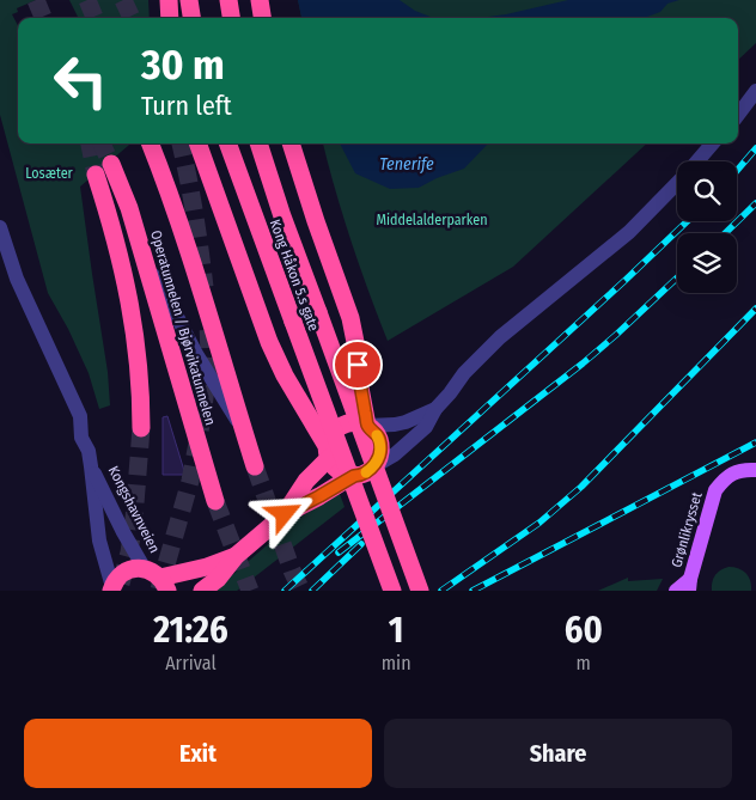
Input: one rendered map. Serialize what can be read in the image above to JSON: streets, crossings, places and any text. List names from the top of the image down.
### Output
{
  "streets": {
    "highway": ["Kong Håkon 5.s gate", "Operatunnelen / Bjørvikatunnelen"],
    "main road": ["Grønlikrysset"],
    "street": ["Kongshavnveien"]
  },
  "water": ["Tenerife"],
  "parks": ["Losæter", "Middelalderparken"],
  "page": {
    "turn": ["30 m", "Turn left"],
    "eta": [
      "21:26",
      "Arrival",
      "1",
      "min",
      "60",
      "m"
    ],
    "buttons": ["Exit", "Share"]
  }
}
